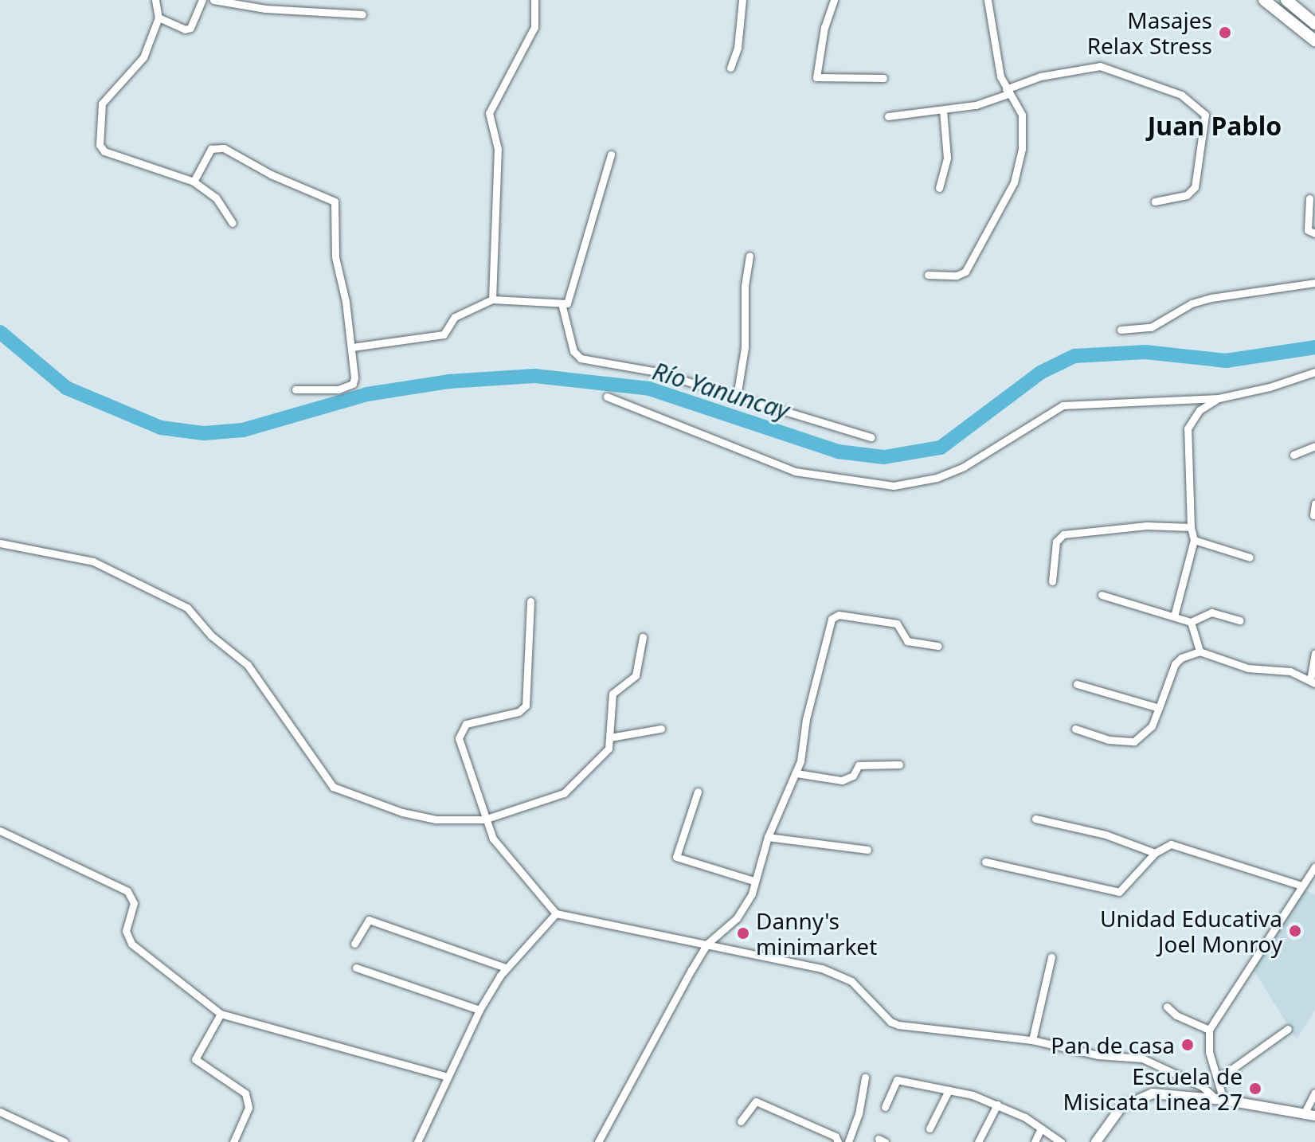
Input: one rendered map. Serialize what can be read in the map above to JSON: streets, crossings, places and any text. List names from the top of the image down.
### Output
{
  "districts": ["Juan Pablo"],
  "water": ["Río Yanuncay"],
  "places": [
    "Masajes Relax Stress",
    "Unidad Educativa Joel Monroy",
    "Danny's minimarket",
    "Pan de casa",
    "Escuela de Misicata Linea 27"
  ]
}
